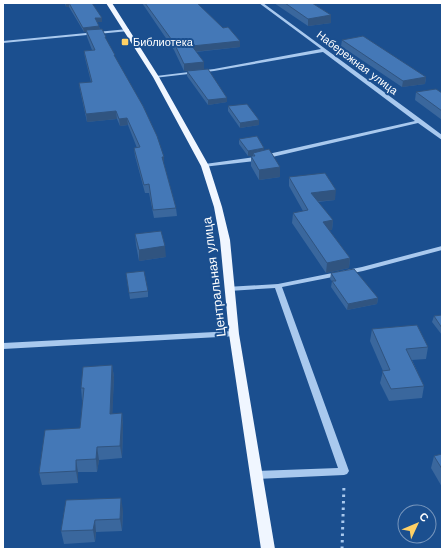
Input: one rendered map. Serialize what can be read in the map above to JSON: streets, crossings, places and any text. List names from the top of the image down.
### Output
{
  "streets": {
    "main road": ["Центральная улица"],
    "street": ["Набережная улица"]
  },
  "places": {
    "transit": ["Библиотека"]
  },
  "north": "top right"
}
